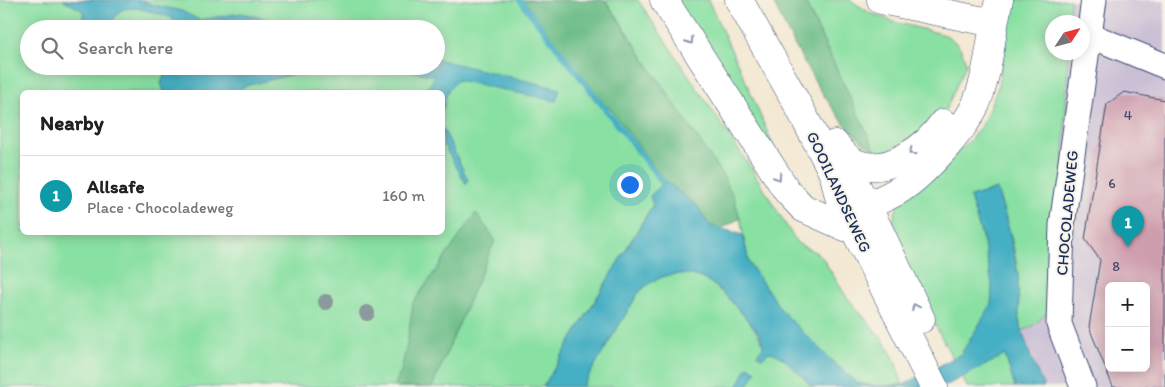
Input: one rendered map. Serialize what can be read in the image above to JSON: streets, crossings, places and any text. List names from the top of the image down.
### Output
{
  "streets": {
    "street": ["GOOILANDSEWEG", "CHOCOLADEWEG"]
  },
  "house_numbers": ["4", "6", "8"],
  "north": "top right",
  "page": {
    "search": "Search here",
    "heading": "Nearby",
    "list": [
      {
        "mark": "1",
        "name": "Allsafe",
        "note": "Place · Chocoladeweg",
        "value": "160 m"
      }
    ],
    "pins": "1",
    "map_buttons": ["+", "−"]
  }
}
